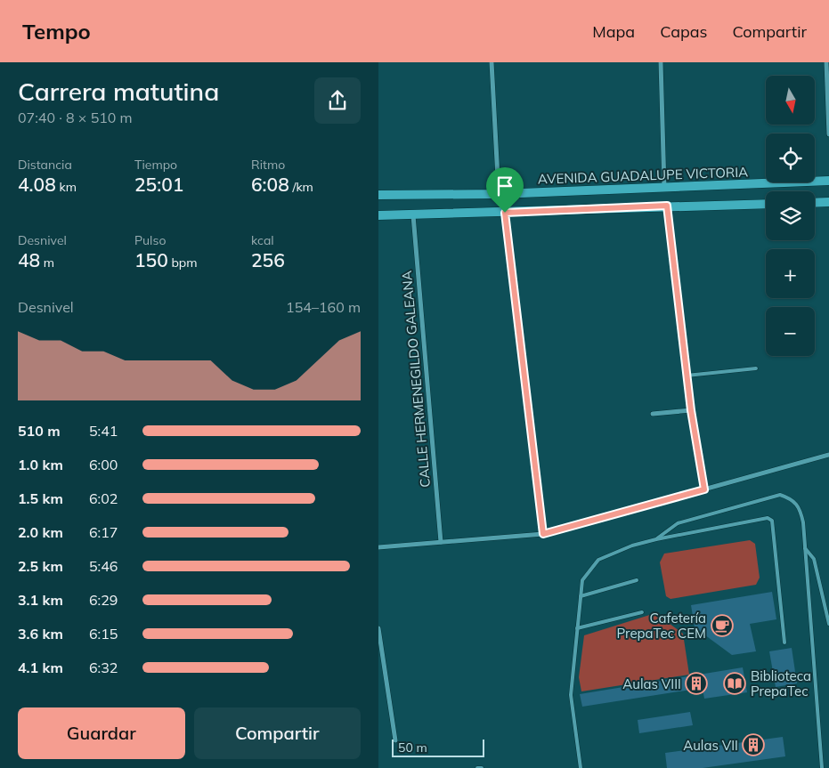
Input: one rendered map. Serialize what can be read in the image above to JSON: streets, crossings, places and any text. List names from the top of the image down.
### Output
{
  "streets": {
    "main road": ["AVENIDA GUADALUPE VICTORIA"],
    "street": ["CALLE HERMENEGILDO GALEANA"]
  },
  "places": {
    "cafe": ["Cafetería PrepaTec CEM"],
    "building": ["Aulas VIII", "Aulas VII"],
    "library": ["Biblioteca PrepaTec"]
  },
  "scale_bar": "50 m",
  "north": "bottom",
  "page": {
    "header": "Tempo",
    "nav": ["Mapa", "Capas", "Compartir"],
    "heading": ["Carrera matutina", "07:40 · 8 × 510 m"],
    "map_buttons": ["+", "−"],
    "stats": [
      ["Distancia", "4.08 km"],
      ["Tiempo", "25:01"],
      ["Ritmo", "6:08 /km"],
      ["Desnivel", "48 m"],
      ["Pulso", "150 bpm"],
      ["kcal", "256"]
    ],
    "chart": ["Desnivel", "154–160 m"],
    "list": [
      {
        "name": "510 m",
        "note": "5:41"
      },
      {
        "name": "1.0 km",
        "note": "6:00"
      },
      {
        "name": "1.5 km",
        "note": "6:02"
      },
      {
        "name": "2.0 km",
        "note": "6:17"
      },
      {
        "name": "2.5 km",
        "note": "5:46"
      },
      {
        "name": "3.1 km",
        "note": "6:29"
      },
      {
        "name": "3.6 km",
        "note": "6:15"
      },
      {
        "name": "4.1 km",
        "note": "6:32"
      }
    ],
    "buttons": ["Guardar", "Compartir"],
    "scale": "50 m"
  }
}
